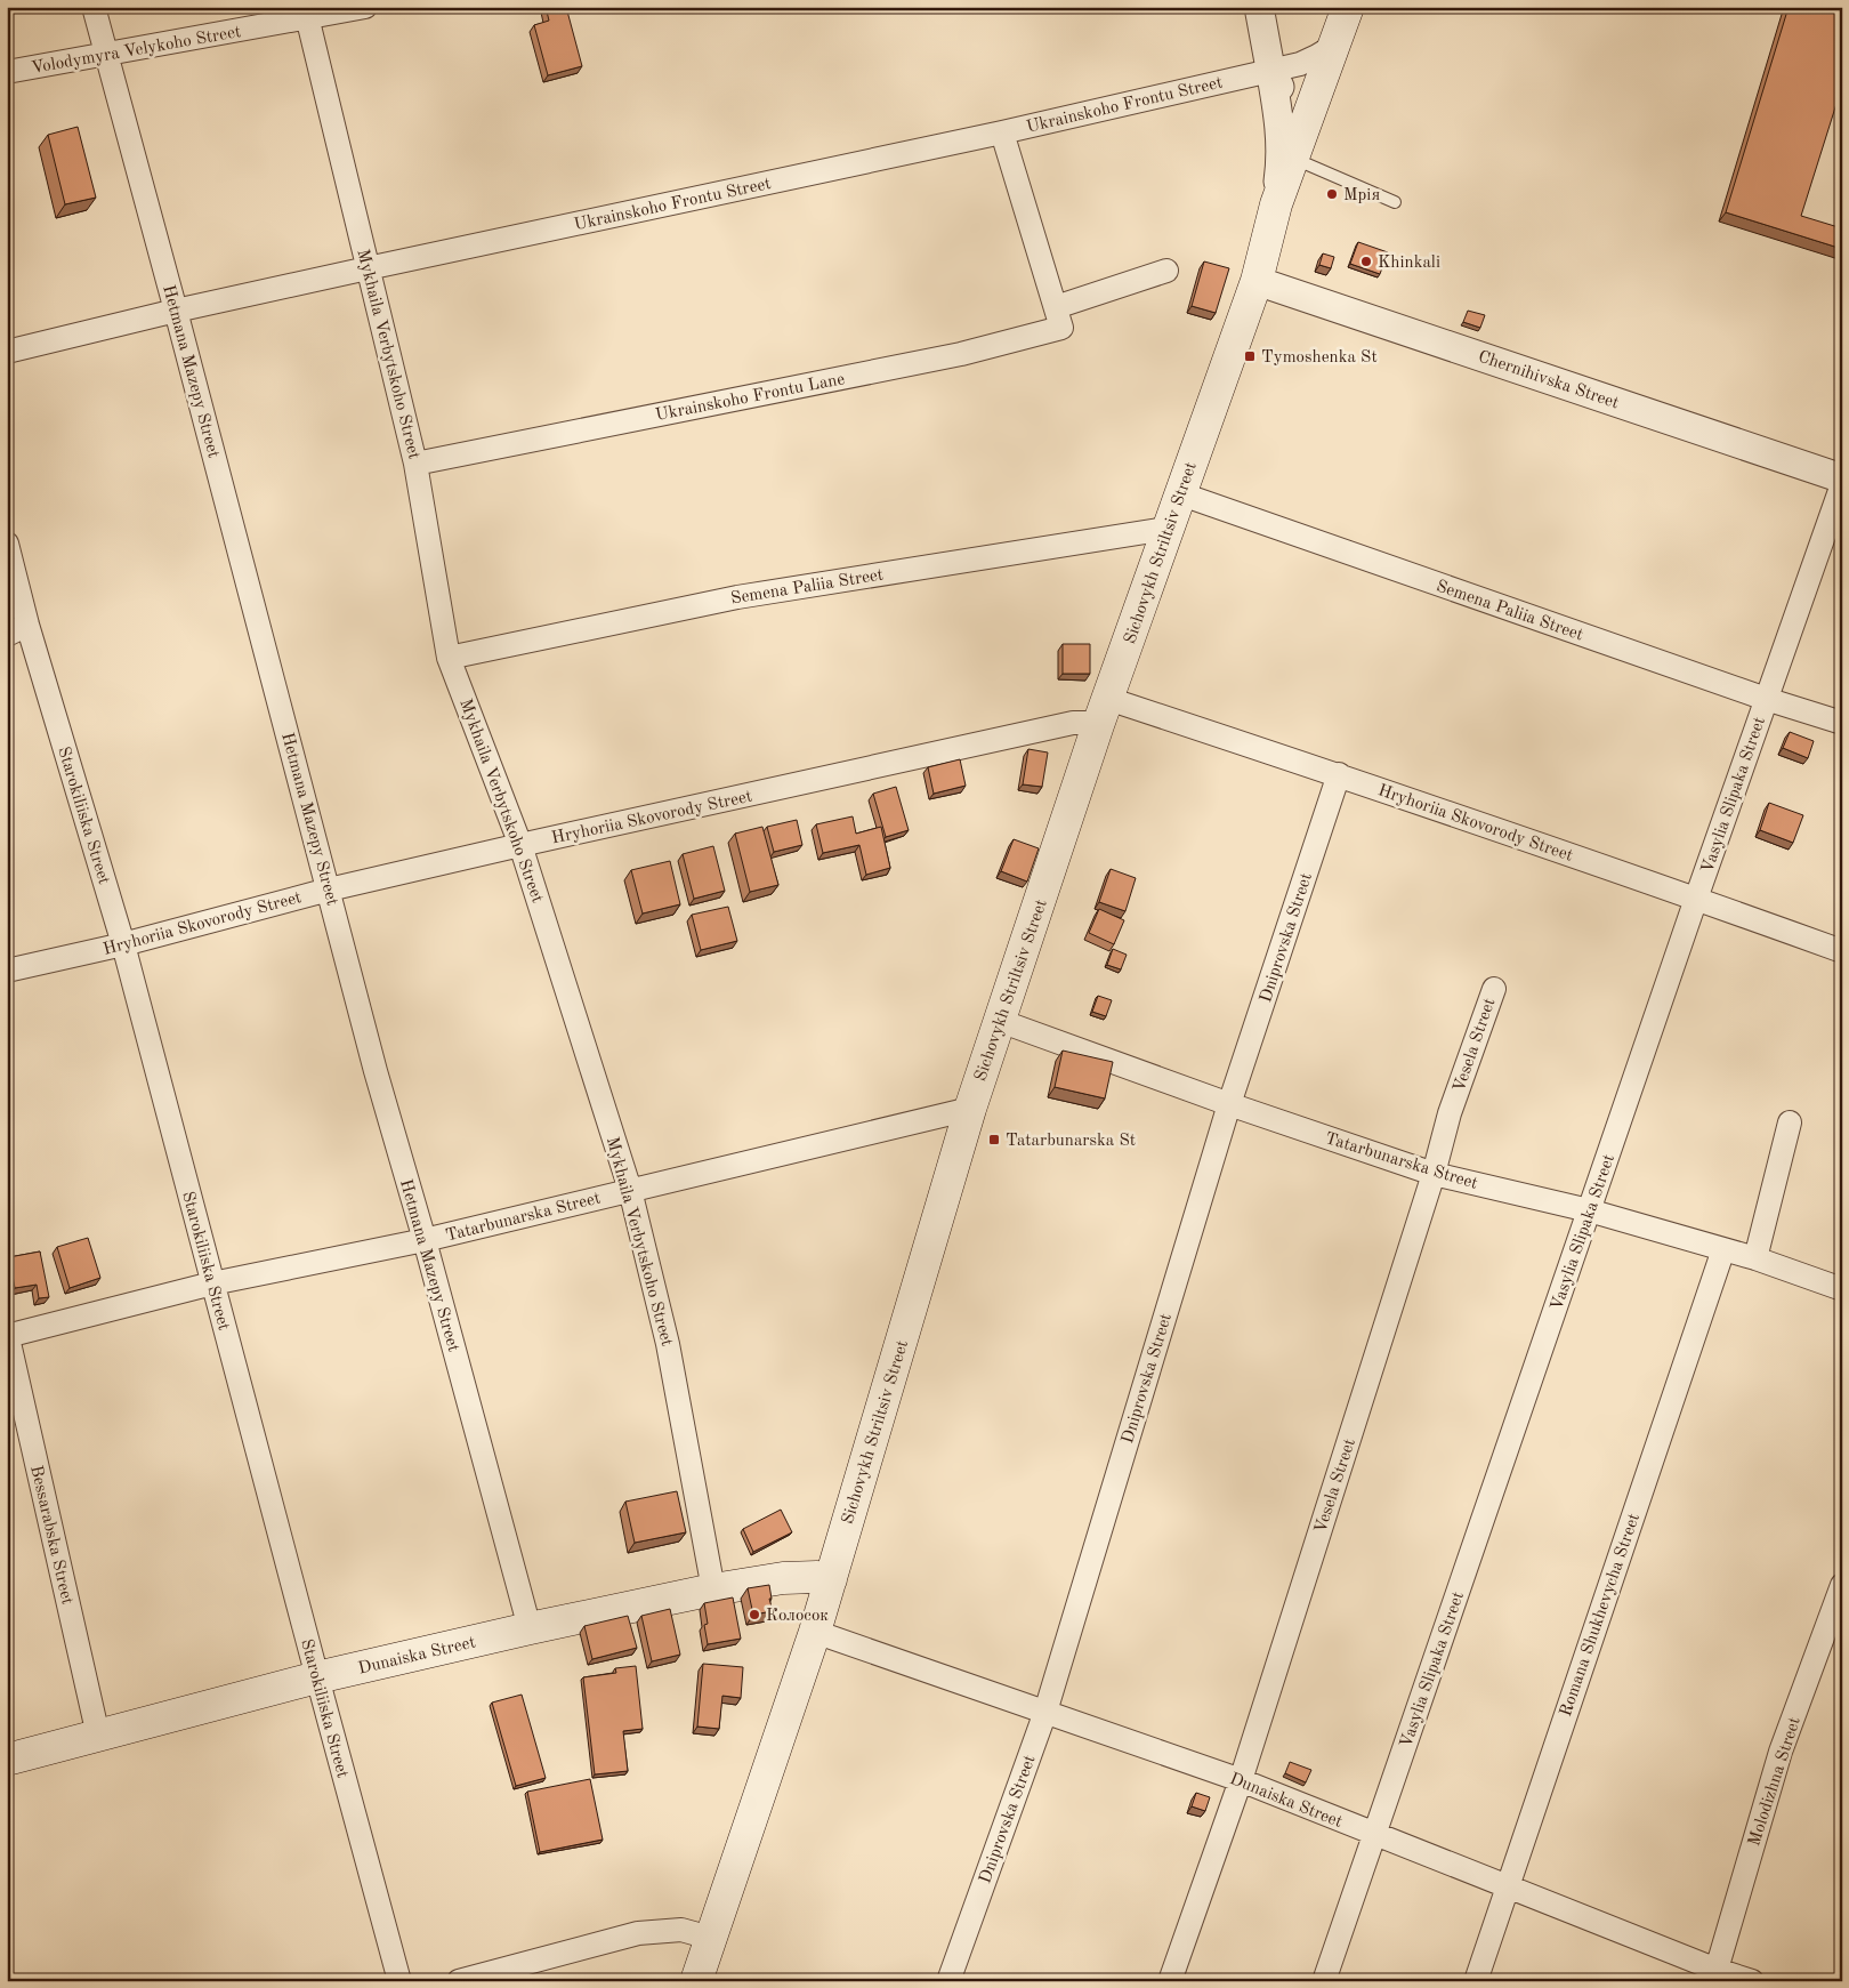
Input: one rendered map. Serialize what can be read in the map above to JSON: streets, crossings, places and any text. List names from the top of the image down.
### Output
{
  "streets": {
    "main road": ["Sichovykh Striltsiv Street", "Dunaiska Street"],
    "street": [
      "Volodymyra Velykoho Street",
      "Ukrainskoho Frontu Street",
      "Mykhaila Verbytskoho Street",
      "Hetmana Mazepy Street",
      "Chernihivska Street",
      "Ukrainskoho Frontu Lane",
      "Semena Paliia Street",
      "Vasylia Slipaka Street",
      "Starokiliiska Street",
      "Hryhoriia Skovorody Street",
      "Dniprovska Street",
      "Vesela Street",
      "Tatarbunarska Street",
      "Bessarabska Street",
      "Romana Shukhevycha Street",
      "Molodizhna Street"
    ]
  },
  "crossings": [
    ["Volodymyra Velykoho Street", "Mykhaila Verbytskoho Street"],
    ["Volodymyra Velykoho Street", "Hetmana Mazepy Street"],
    ["Ukrainskoho Frontu Street", "Mykhaila Verbytskoho Street"],
    ["Ukrainskoho Frontu Street", "Hetmana Mazepy Street"],
    ["Ukrainskoho Frontu Street", "Ukrainskoho Frontu Lane"],
    ["Ukrainskoho Frontu Street", "Sichovykh Striltsiv Street"],
    ["Mykhaila Verbytskoho Street", "Ukrainskoho Frontu Lane"],
    ["Mykhaila Verbytskoho Street", "Semena Paliia Street"],
    ["Mykhaila Verbytskoho Street", "Hryhoriia Skovorody Street"],
    ["Mykhaila Verbytskoho Street", "Tatarbunarska Street"],
    ["Mykhaila Verbytskoho Street", "Dunaiska Street"],
    ["Hetmana Mazepy Street", "Hryhoriia Skovorody Street"],
    ["Hetmana Mazepy Street", "Tatarbunarska Street"],
    ["Hetmana Mazepy Street", "Dunaiska Street"],
    ["Chernihivska Street", "Sichovykh Striltsiv Street"],
    ["Sichovykh Striltsiv Street", "Semena Paliia Street"],
    ["Sichovykh Striltsiv Street", "Hryhoriia Skovorody Street"],
    ["Sichovykh Striltsiv Street", "Tatarbunarska Street"],
    ["Sichovykh Striltsiv Street", "Dunaiska Street"],
    ["Semena Paliia Street", "Vasylia Slipaka Street"],
    ["Vasylia Slipaka Street", "Hryhoriia Skovorody Street"],
    ["Vasylia Slipaka Street", "Tatarbunarska Street"],
    ["Vasylia Slipaka Street", "Dunaiska Street"],
    ["Starokiliiska Street", "Hryhoriia Skovorody Street"],
    ["Starokiliiska Street", "Tatarbunarska Street"],
    ["Starokiliiska Street", "Dunaiska Street"],
    ["Hryhoriia Skovorody Street", "Dniprovska Street"],
    ["Dniprovska Street", "Tatarbunarska Street"],
    ["Dniprovska Street", "Dunaiska Street"],
    ["Vesela Street", "Tatarbunarska Street"],
    ["Vesela Street", "Dunaiska Street"],
    ["Tatarbunarska Street", "Bessarabska Street"],
    ["Tatarbunarska Street", "Romana Shukhevycha Street"],
    ["Bessarabska Street", "Dunaiska Street"],
    ["Romana Shukhevycha Street", "Dunaiska Street"],
    ["Dunaiska Street", "Molodizhna Street"]
  ],
  "places": {
    "other": ["Мрія", "Khinkali", "Колосок"],
    "transit": ["Tymoshenka St", "Tatarbunarska St"]
  }
}
